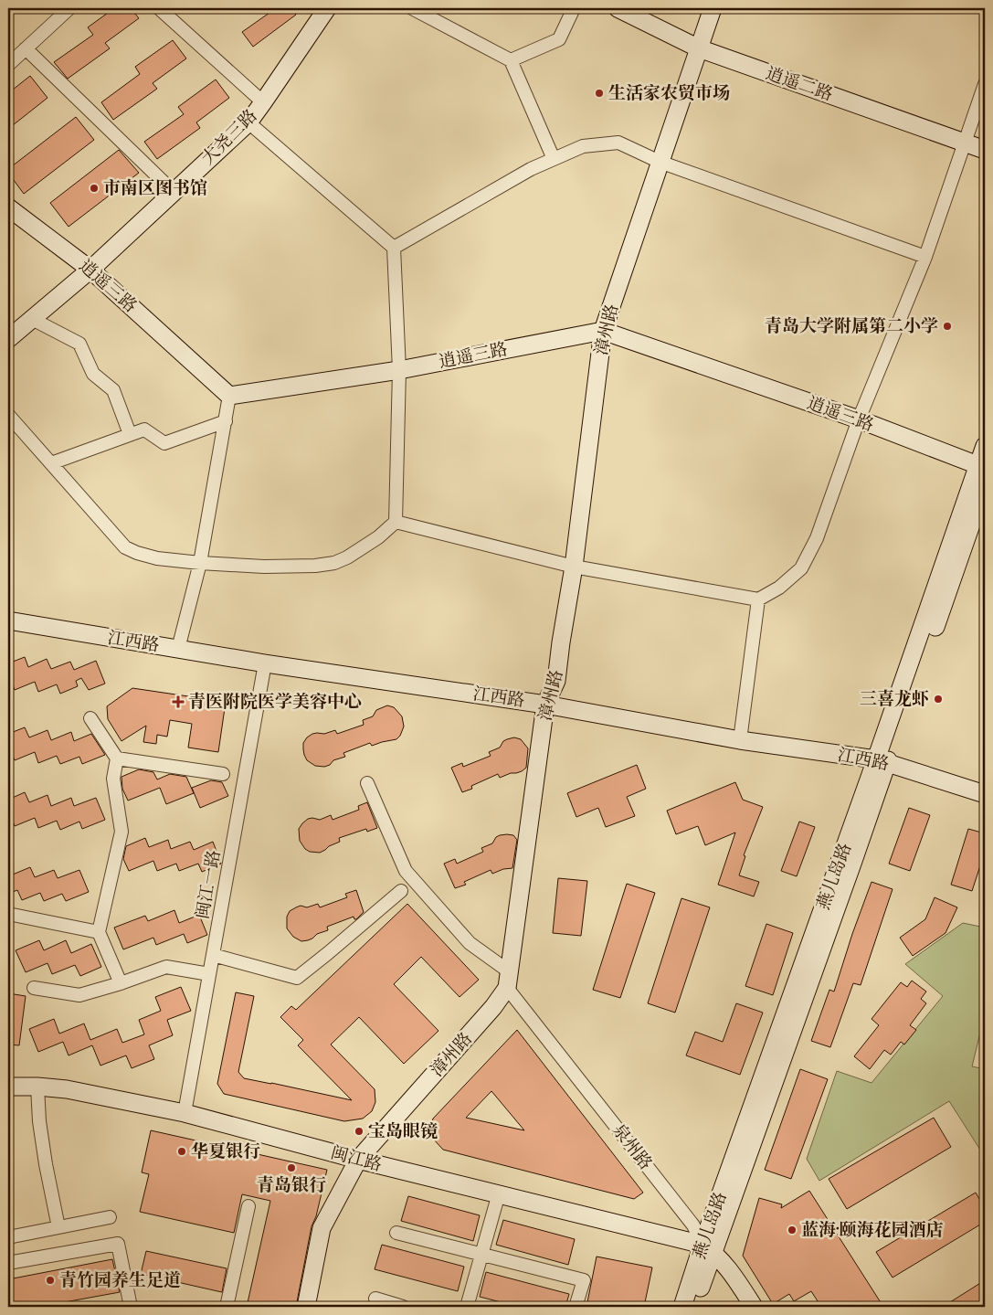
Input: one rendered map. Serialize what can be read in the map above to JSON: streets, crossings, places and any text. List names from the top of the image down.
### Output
{
  "streets": {
    "street": [
      "逍遥二路",
      "大尧三路",
      "逍遥三路",
      "漳州路",
      "江西路",
      "燕儿岛路",
      "闽江一路",
      "泉州路",
      "闽江路"
    ]
  },
  "crossings": [
    ["逍遥二路", "漳州路"],
    ["大尧三路", "逍遥三路"],
    ["逍遥三路", "漳州路"],
    ["逍遥三路", "燕儿岛路"],
    ["漳州路", "江西路"],
    ["漳州路", "泉州路"],
    ["漳州路", "闽江路"],
    ["江西路", "燕儿岛路"],
    ["江西路", "闽江一路"],
    ["燕儿岛路", "泉州路"],
    ["燕儿岛路", "闽江路"],
    ["闽江一路", "闽江路"],
    ["泉州路", "闽江路"]
  ],
  "places": {
    "other": [
      "生活家农贸市场",
      "市南区图书馆",
      "青岛大学附属第二小学",
      "三喜龙虾",
      "宝岛眼镜",
      "华夏银行",
      "青岛银行",
      "蓝海·颐海花园酒店",
      "青竹园养生足道"
    ],
    "health": ["青医附院医学美容中心"]
  }
}
